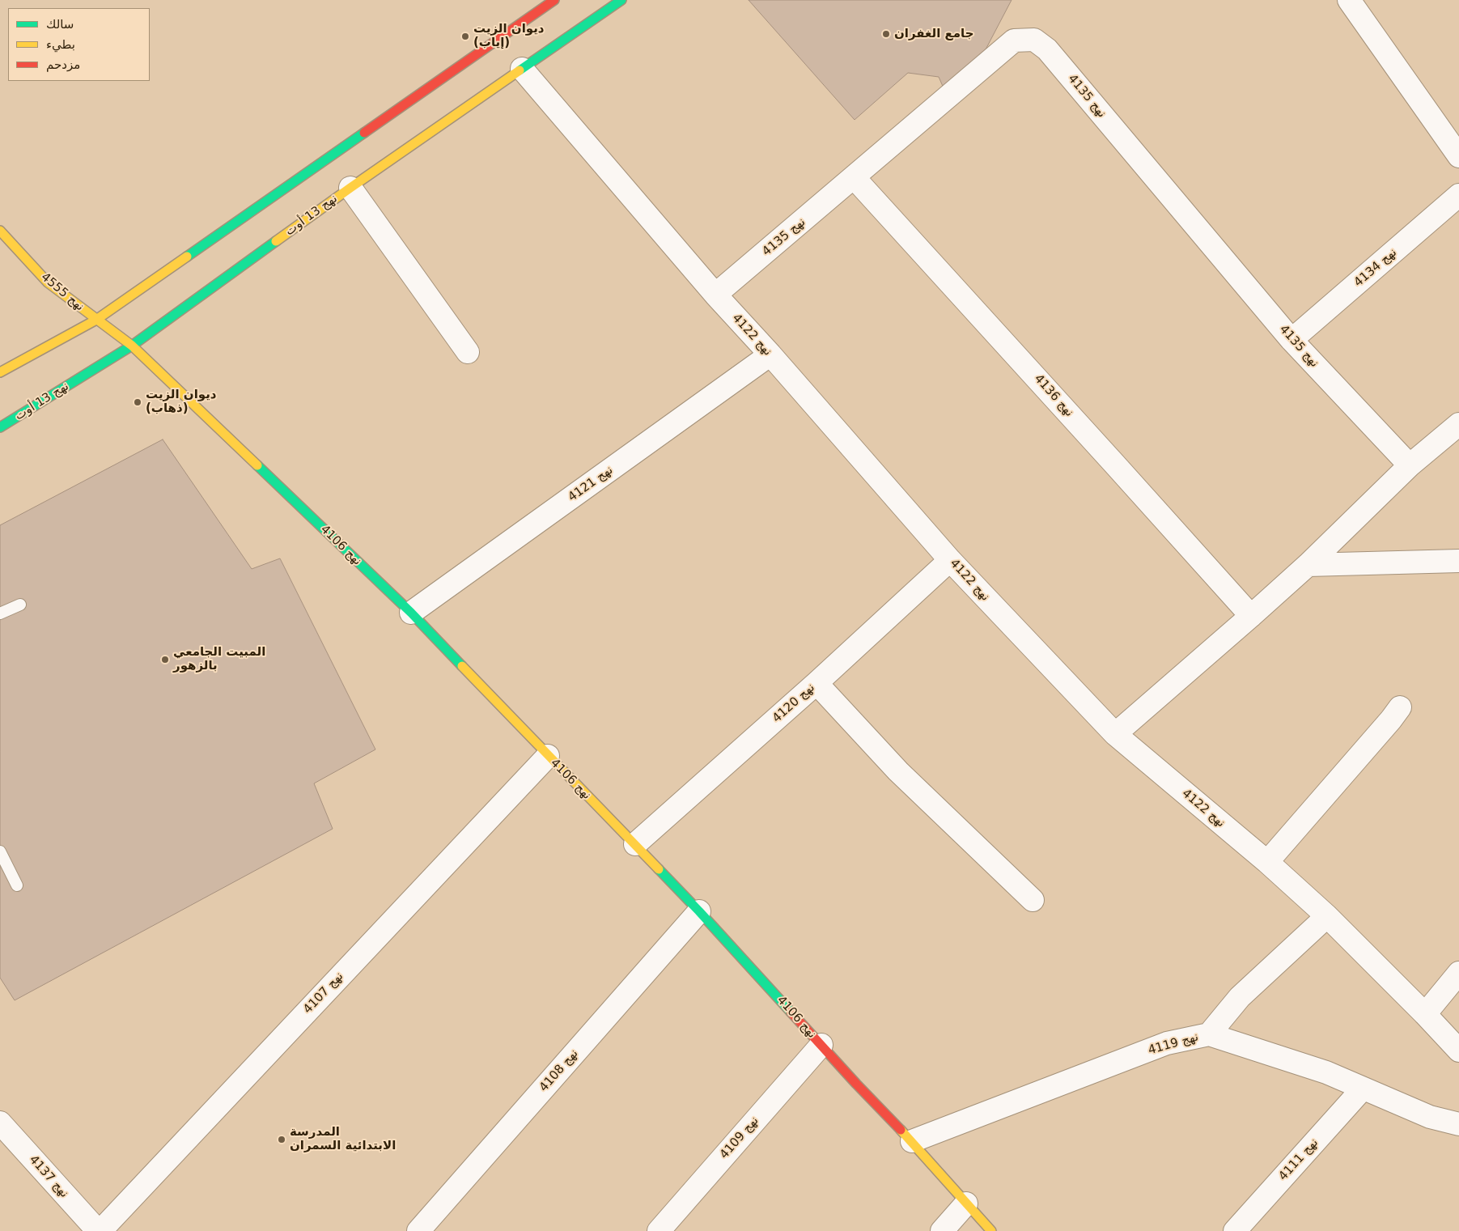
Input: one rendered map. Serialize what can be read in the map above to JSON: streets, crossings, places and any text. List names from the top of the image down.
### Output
{
  "streets": {
    "street": [
      "نهج 4135",
      "نهج 13 أوت",
      "نهج 4134",
      "نهج 4555",
      "نهج 4122",
      "نهج 4136",
      "نهج 4121",
      "نهج 4106",
      "نهج 4120",
      "نهج 4107",
      "نهج 4119",
      "نهج 4108",
      "نهج 4109",
      "نهج 4111",
      "نهج 4137"
    ]
  },
  "crossings": [
    ["نهج 4135", "نهج 4134"],
    ["نهج 4135", "نهج 4122"],
    ["نهج 4135", "نهج 4136"],
    ["نهج 13 أوت", "نهج 4555"],
    ["نهج 13 أوت", "نهج 4122"],
    ["نهج 13 أوت", "نهج 4106"],
    ["نهج 4555", "نهج 4106"],
    ["نهج 4122", "نهج 4121"],
    ["نهج 4122", "نهج 4120"],
    ["نهج 4121", "نهج 4106"],
    ["نهج 4106", "نهج 4120"],
    ["نهج 4106", "نهج 4107"],
    ["نهج 4106", "نهج 4119"],
    ["نهج 4106", "نهج 4108"],
    ["نهج 4106", "نهج 4109"],
    ["نهج 4107", "نهج 4137"],
    ["نهج 4119", "نهج 4111"]
  ],
  "places": [
    "جامع الغفران",
    "ديوان الزيت (إياب)",
    "ديوان الزيت (ذهاب)",
    "المبيت الجامعي بالزهور",
    "المدرسة الابتدائية السمران"
  ],
  "legend": ["سالك", "بطيء", "مزدحم"]
}
